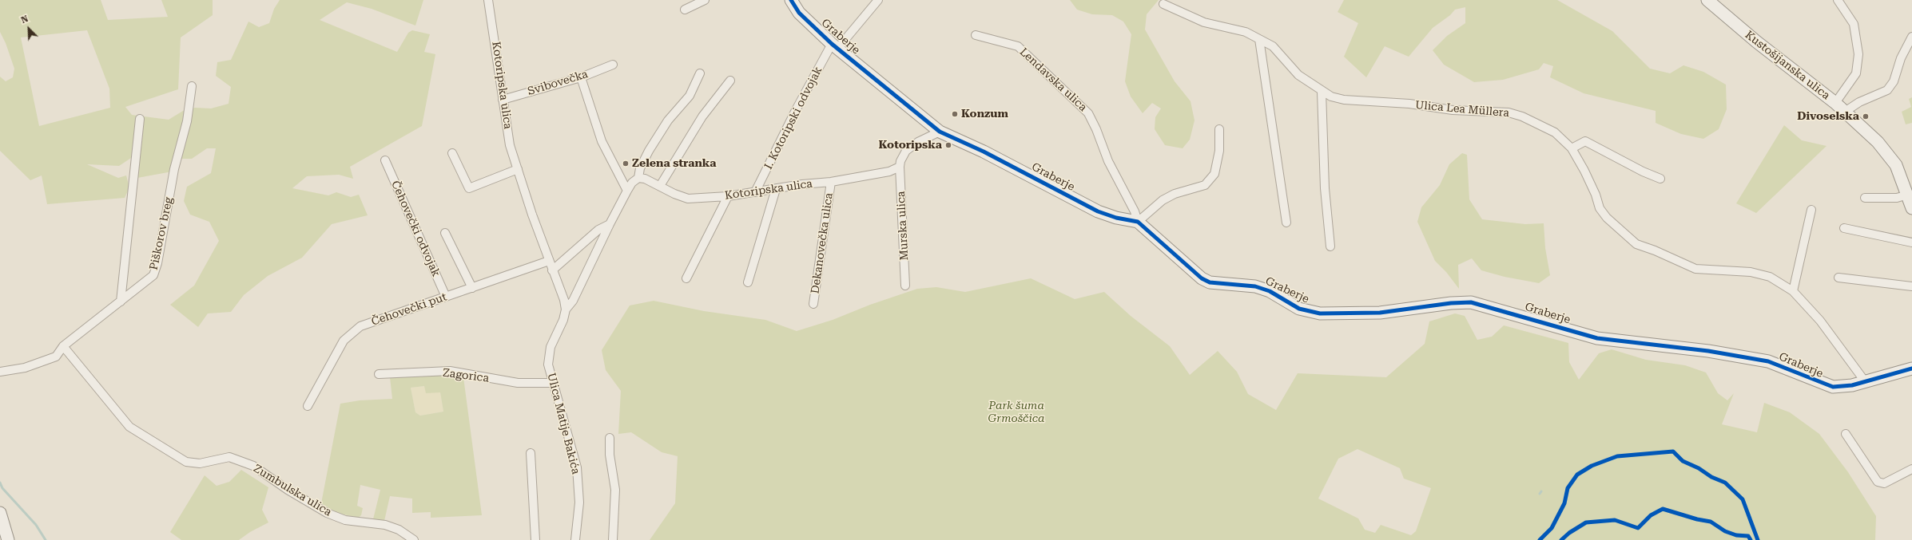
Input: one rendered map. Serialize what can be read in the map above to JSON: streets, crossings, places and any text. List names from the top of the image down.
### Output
{
  "streets": {
    "street": [
      "Graberje",
      "Kustošijanska ulica",
      "Lendavska ulica",
      "Svibovečka",
      "Kotoripska ulica",
      "Ulica Lea Müllera",
      "I. Kotoripski odvojak",
      "Murska ulica",
      "Čehovečki odvojak",
      "Piškorov breg",
      "Dekanovečka ulica",
      "Čehovečki put",
      "Zagorica",
      "Ulica Matije Bakića",
      "Zumbulska ulica"
    ]
  },
  "crossings": [
    ["Graberje", "Lendavska ulica"],
    ["Graberje", "Ulica Lea Müllera"],
    ["Graberje", "I. Kotoripski odvojak"],
    ["Svibovečka", "Kotoripska ulica"],
    ["Kotoripska ulica", "I. Kotoripski odvojak"],
    ["Kotoripska ulica", "Murska ulica"],
    ["Kotoripska ulica", "Dekanovečka ulica"],
    ["Kotoripska ulica", "Čehovečki put"],
    ["Kotoripska ulica", "Ulica Matije Bakića"],
    ["Čehovečki odvojak", "Čehovečki put"],
    ["Piškorov breg", "Zumbulska ulica"],
    ["Zagorica", "Ulica Matije Bakića"]
  ],
  "parks": ["Park šuma Grmoščica"],
  "places": [
    "Konzum",
    "Divoselska",
    "Kotoripska",
    "Zelena stranka"
  ],
  "north": "top left"
}
